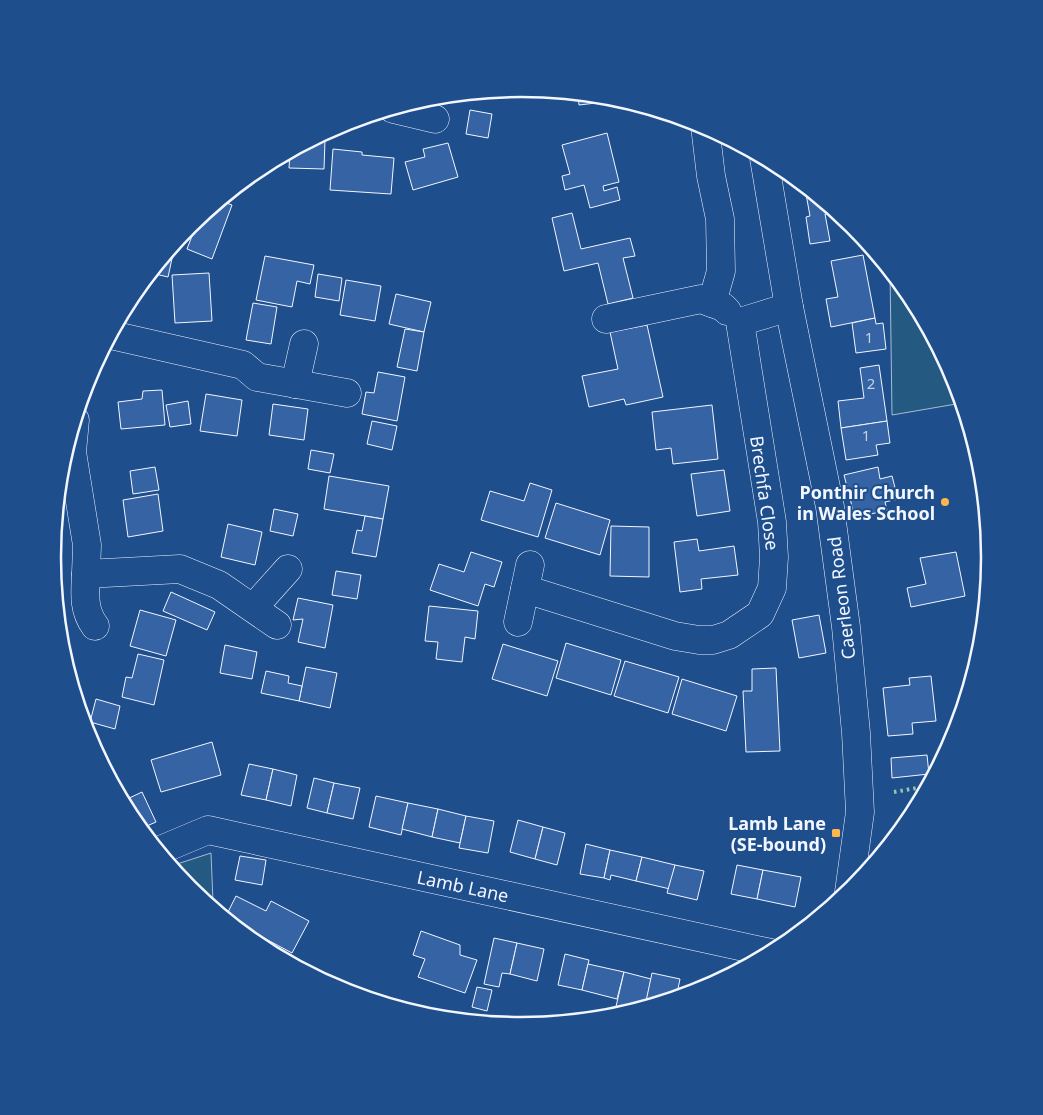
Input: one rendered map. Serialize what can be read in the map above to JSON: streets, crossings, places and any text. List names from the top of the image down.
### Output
{
  "streets": {
    "street": ["Brechfa Close", "Caerleon Road", "Lamb Lane"]
  },
  "places": {
    "other": ["Ponthir Church in Wales School"],
    "transit": ["Lamb Lane (SE-bound)"]
  },
  "house_numbers": ["1", "2", "1"]
}
